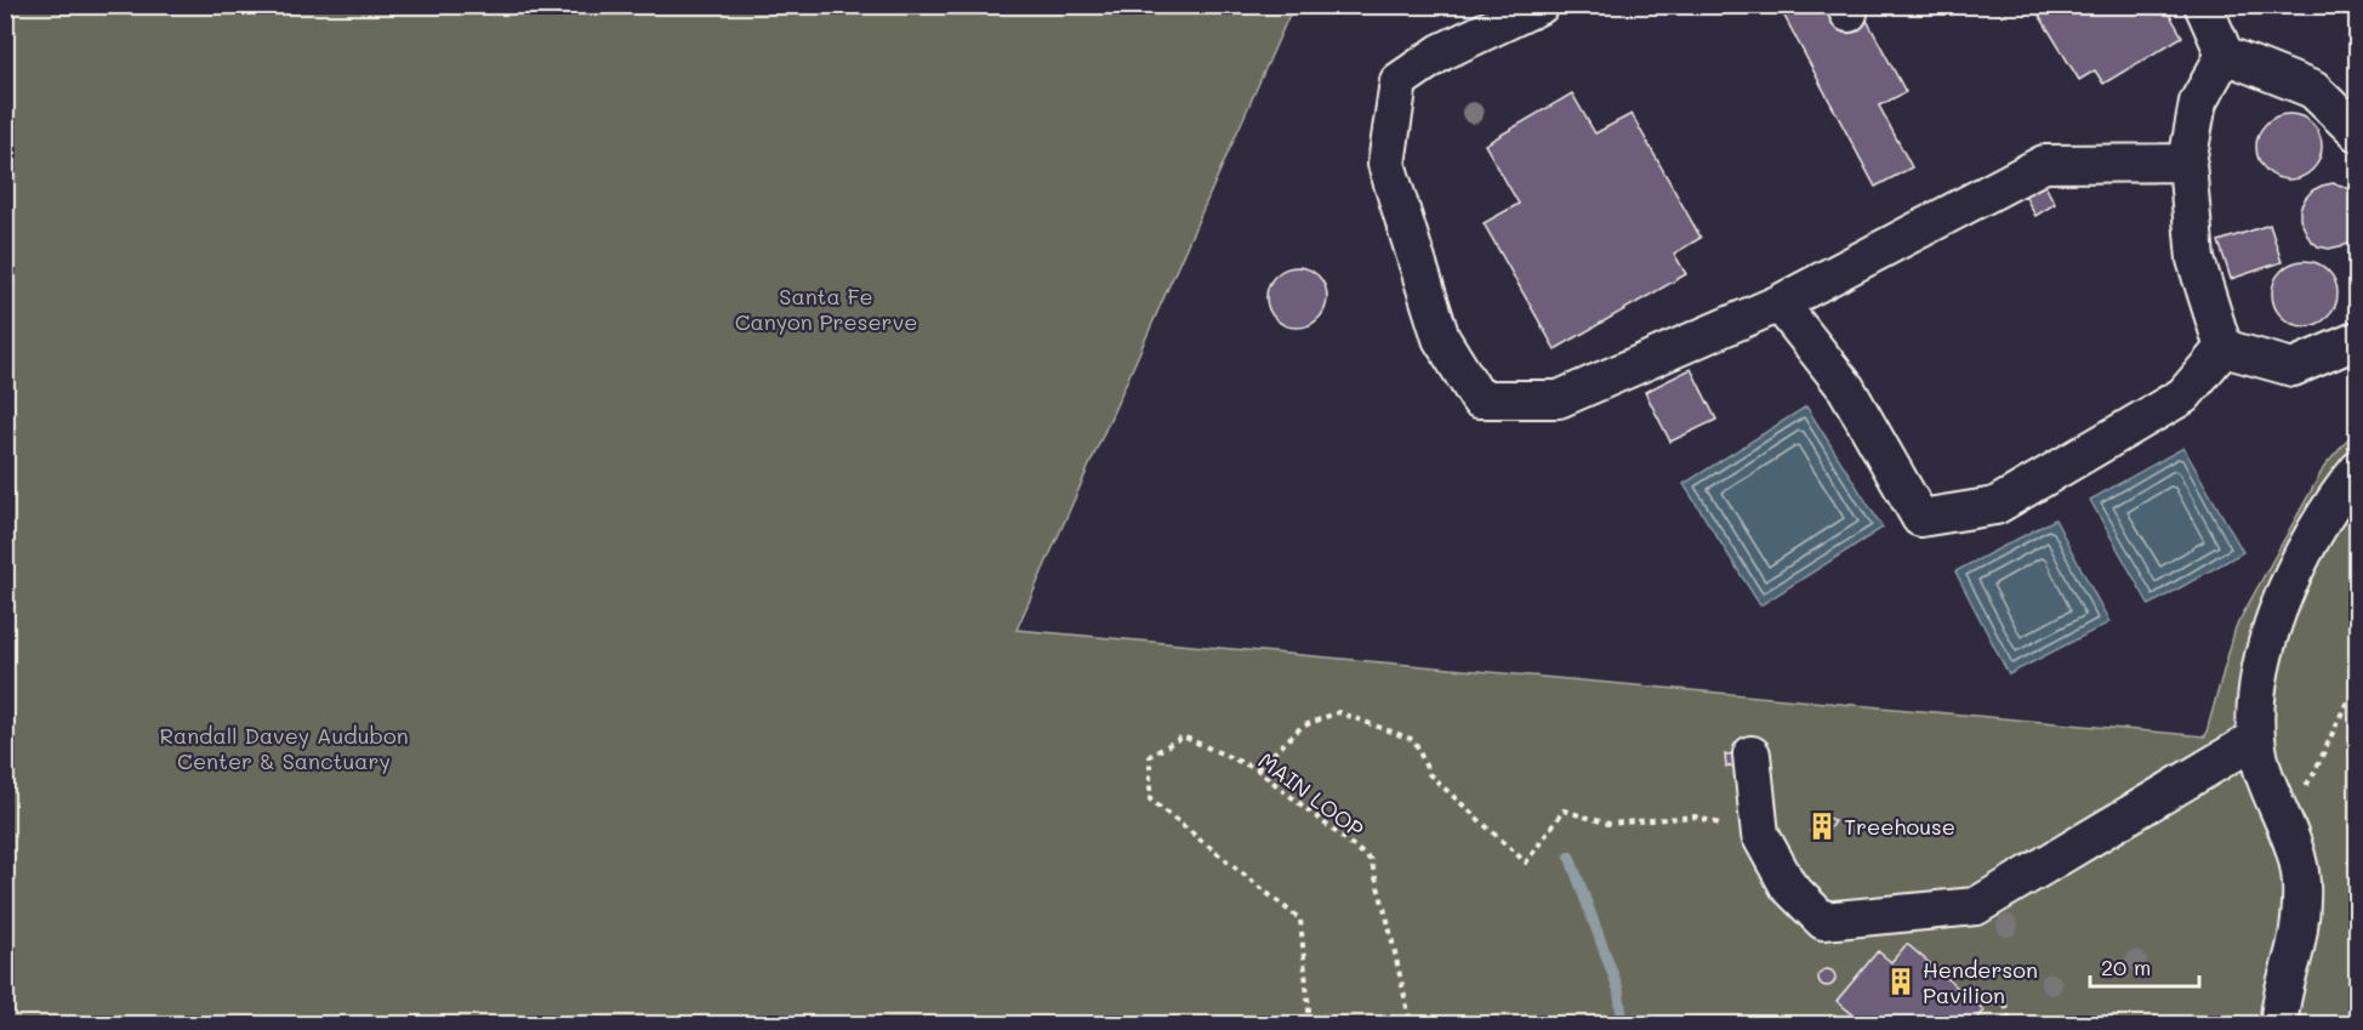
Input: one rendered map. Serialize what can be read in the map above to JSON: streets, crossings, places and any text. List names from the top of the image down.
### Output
{
  "streets": {
    "path": ["MAIN LOOP"]
  },
  "parks": ["Santa Fe Canyon Preserve", "Randall Davey Audubon Center & Sanctuary"],
  "places": {
    "building": ["Treehouse", "Henderson Pavilion"]
  },
  "scale_bar": "20 m"
}
